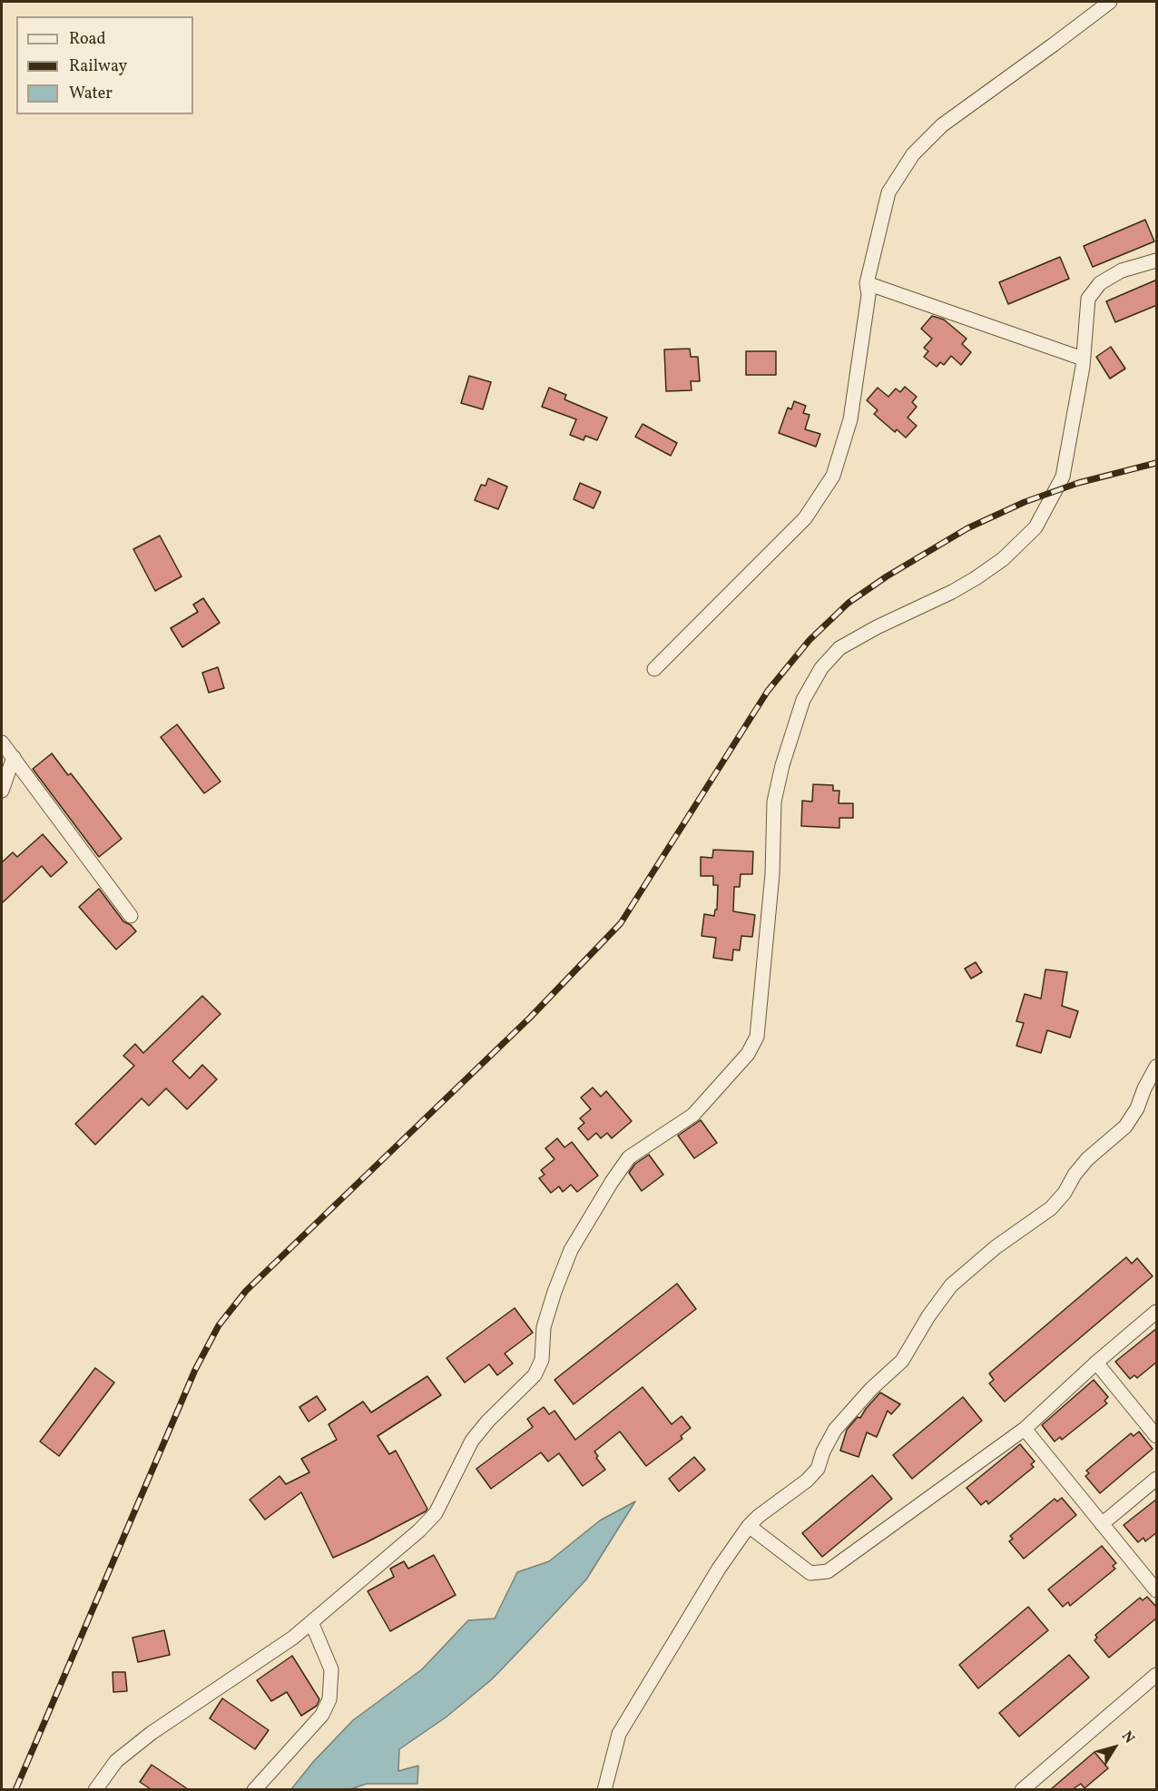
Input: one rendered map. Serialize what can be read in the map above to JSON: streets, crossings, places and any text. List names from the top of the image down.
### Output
{
  "legend": ["Road", "Railway", "Water"],
  "north": "top right"
}
